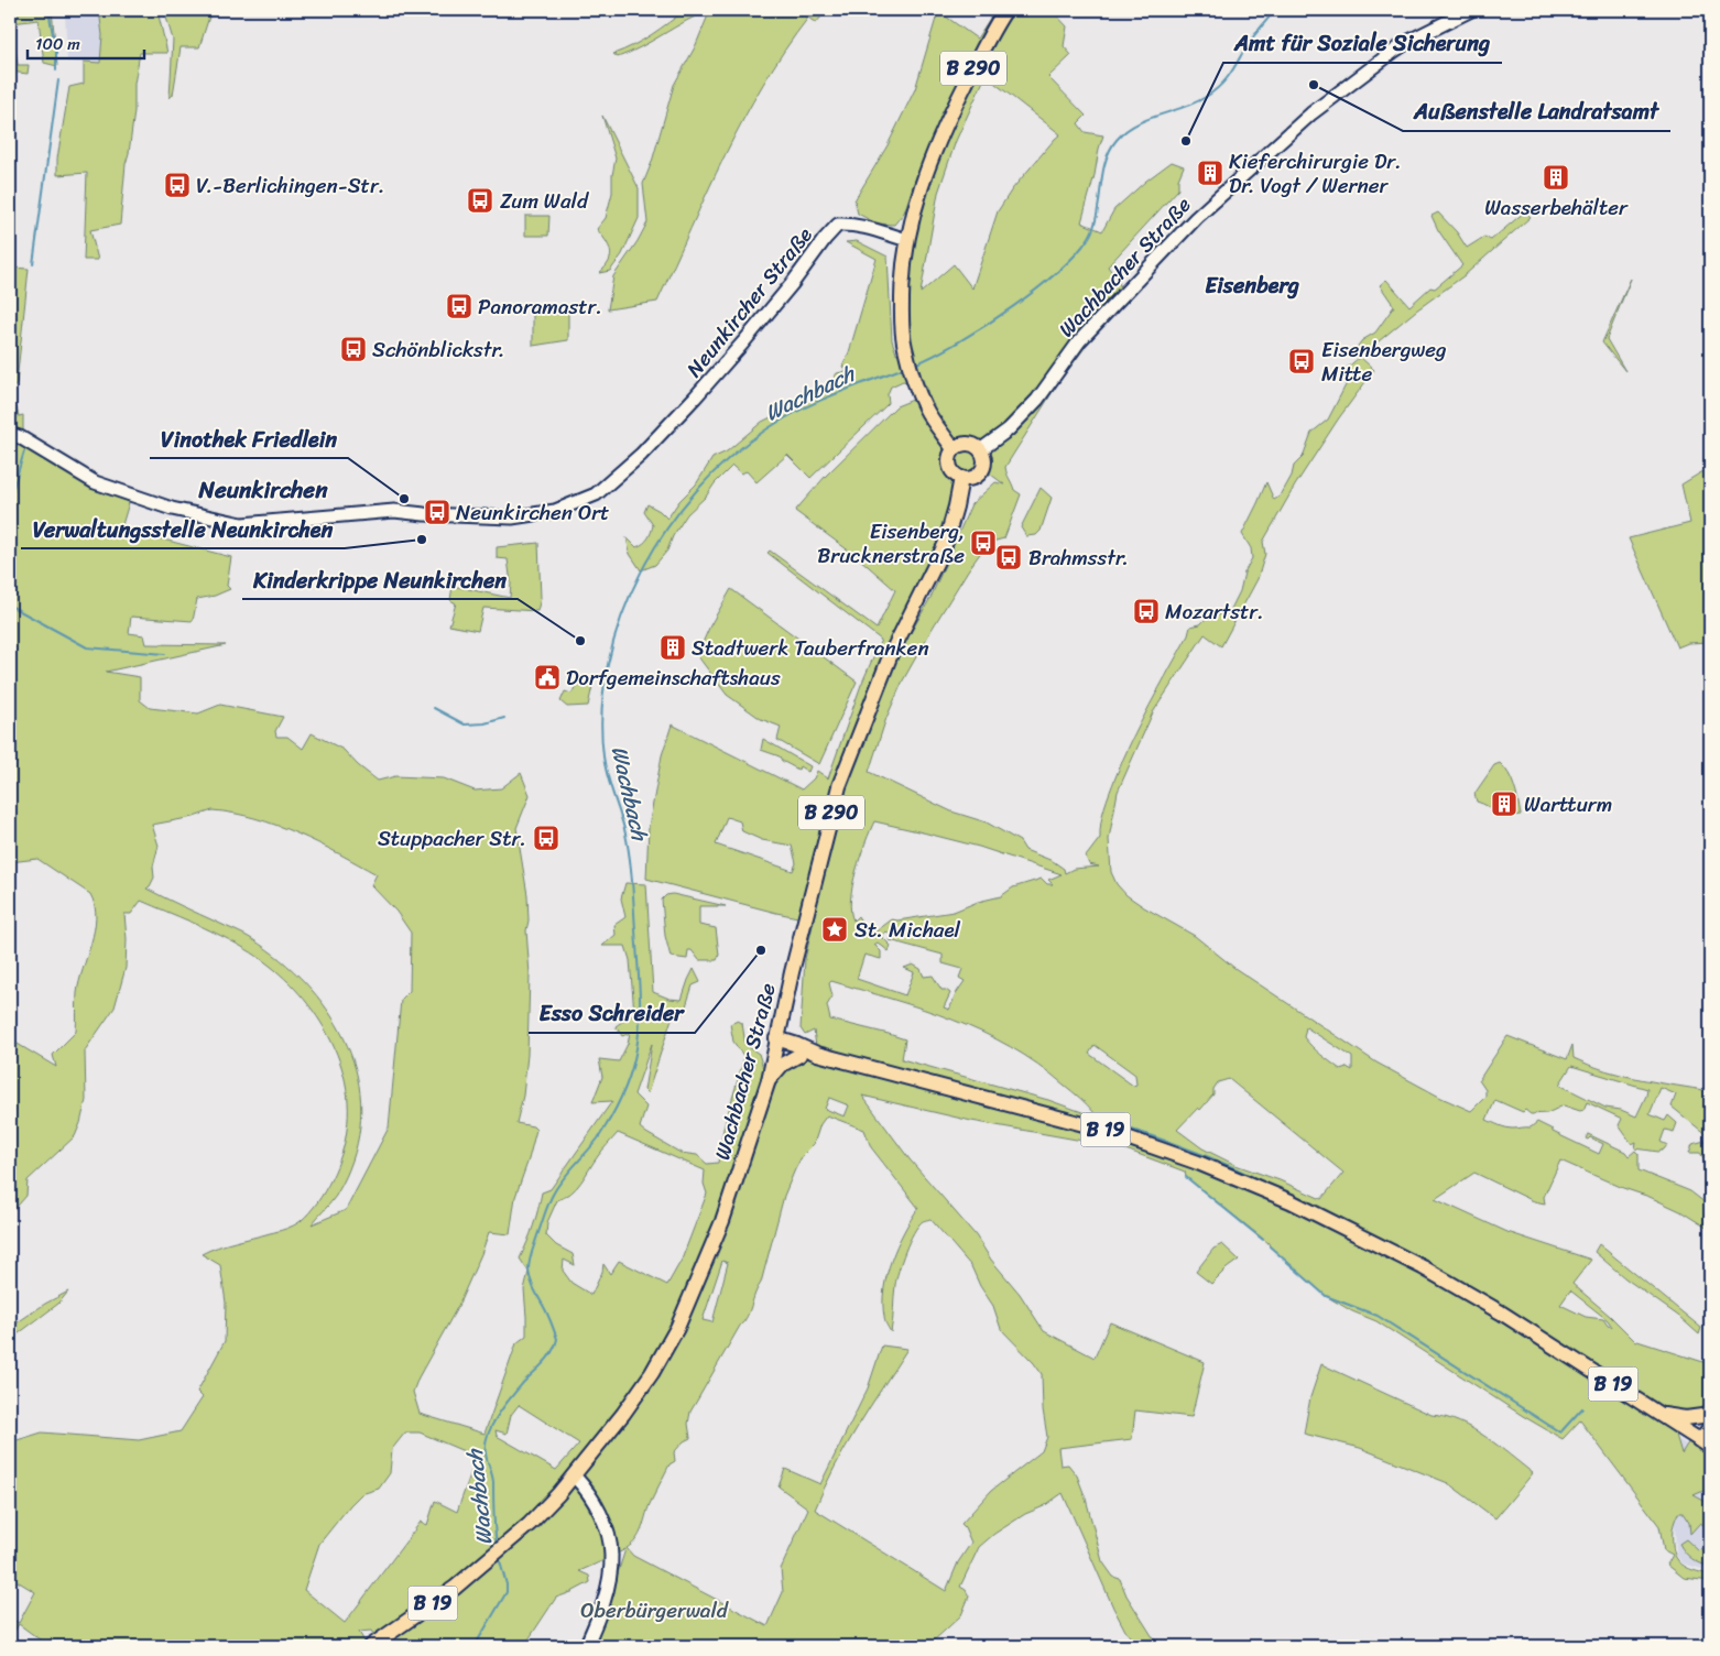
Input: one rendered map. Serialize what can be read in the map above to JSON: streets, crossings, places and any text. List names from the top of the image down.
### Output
{
  "streets": {
    "main road": ["B 290", "Wachbacher Straße", "B 19"],
    "street": ["Neunkircher Straße"]
  },
  "crossings": [
    ["B 290", "Wachbacher Straße"],
    ["B 290", "Neunkircher Straße"],
    ["Wachbacher Straße", "B 19"]
  ],
  "districts": ["Eisenberg", "Neunkirchen"],
  "water": ["Wachbach"],
  "parks": ["Oberbürgerwald"],
  "places": {
    "other": [
      "Außenstelle Landratsamt",
      "Amt für Soziale Sicherung",
      "Vinothek Friedlein",
      "Verwaltungsstelle Neunkirchen",
      "Kinderkrippe Neunkirchen",
      "Esso Schreider"
    ],
    "building": [
      "Kieferchirurgie Dr. Dr. Vogt / Werner",
      "Wasserbehälter",
      "Stadtwerk Tauberfranken",
      "Wartturm"
    ],
    "bus stop": [
      "V.-Berlichingen-Str.",
      "Zum Wald",
      "Panoramastr.",
      "Schönblickstr.",
      "Eisenbergweg Mitte",
      "Neunkirchen Ort",
      "Eisenberg, Brucknerstraße",
      "Brahmsstr.",
      "Mozartstr.",
      "Stuppacher Str."
    ],
    "public building": ["Dorfgemeinschaftshaus"],
    "place": ["St. Michael"]
  },
  "scale_bar": "100 m"
}
